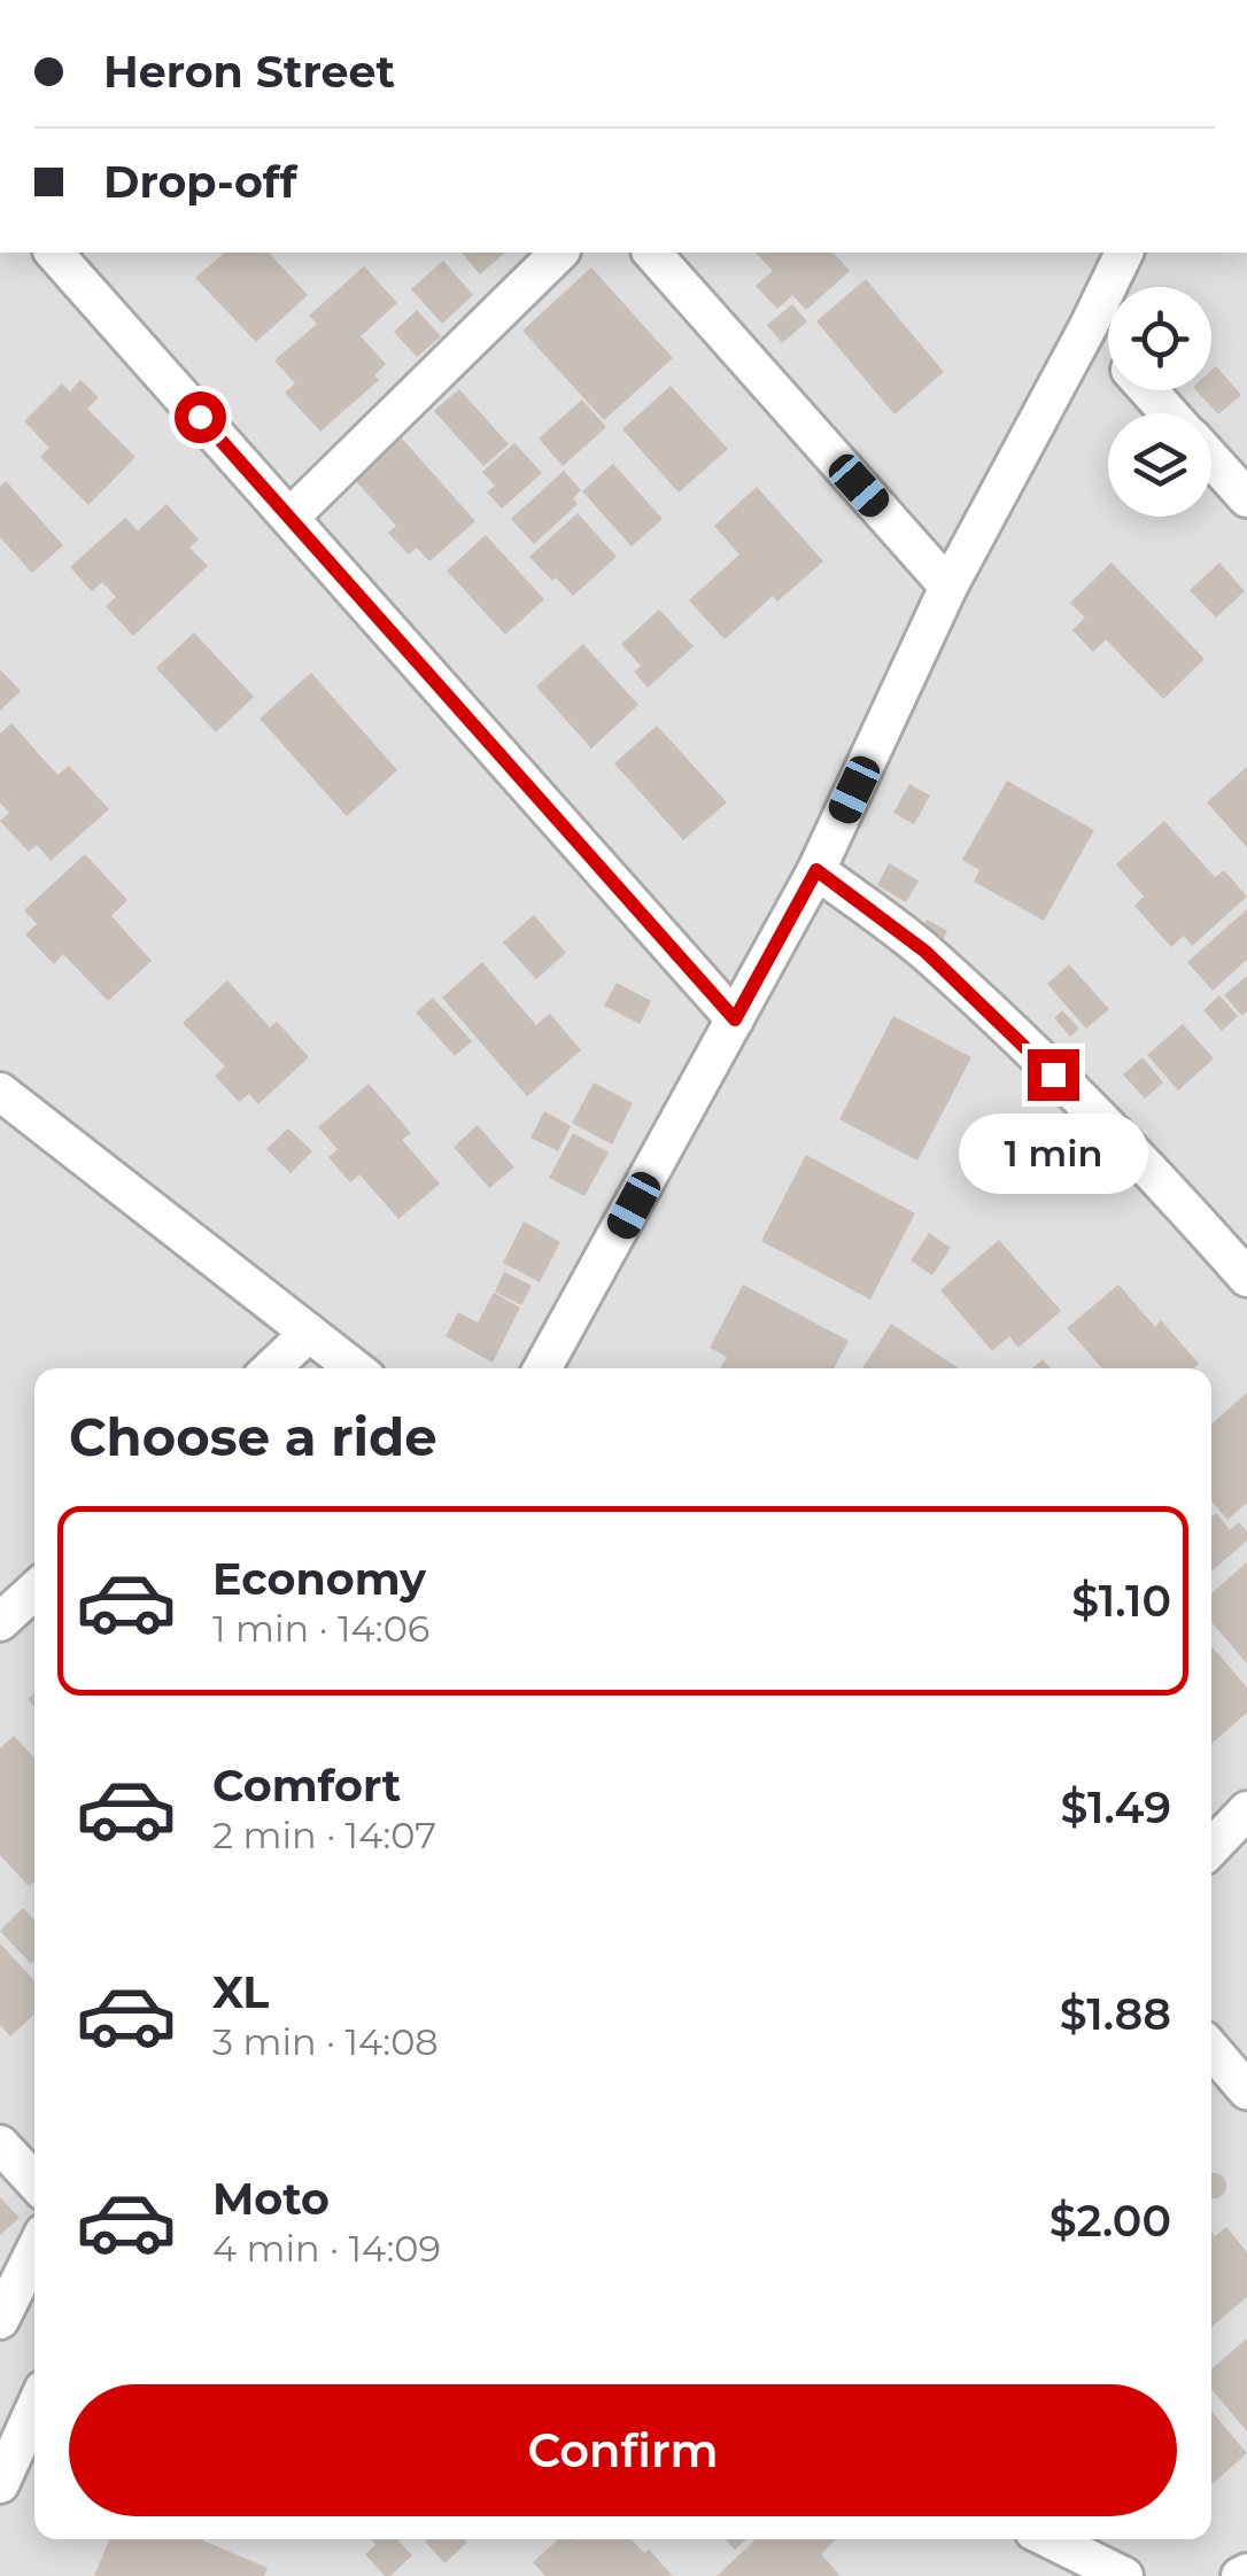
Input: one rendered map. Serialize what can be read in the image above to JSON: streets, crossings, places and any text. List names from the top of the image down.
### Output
{
  "page": {
    "banner": ["Heron Street", "Drop-off"],
    "bubble": "1 min",
    "heading": "Choose a ride",
    "list": [
      {
        "name": "Economy",
        "note": "1 min · 14:06",
        "value": "$1.10"
      },
      {
        "name": "Comfort",
        "note": "2 min · 14:07",
        "value": "$1.49"
      },
      {
        "name": "XL",
        "note": "3 min · 14:08",
        "value": "$1.88"
      },
      {
        "name": "Moto",
        "note": "4 min · 14:09",
        "value": "$2.00"
      }
    ],
    "buttons": "Confirm"
  }
}
